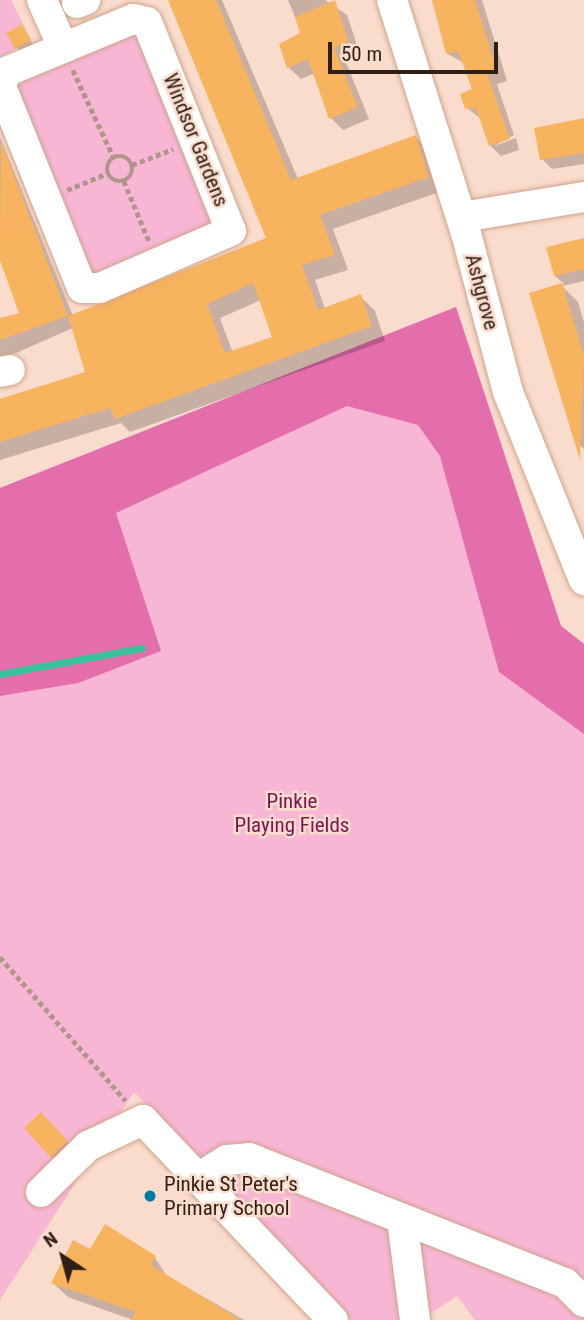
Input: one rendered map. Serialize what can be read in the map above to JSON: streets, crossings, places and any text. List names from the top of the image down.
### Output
{
  "streets": {
    "street": ["Windsor Gardens", "Ashgrove"]
  },
  "parks": ["Pinkie Playing Fields"],
  "places": ["Pinkie St Peter's Primary School"],
  "scale_bar": "50 m",
  "north": "top left"
}
